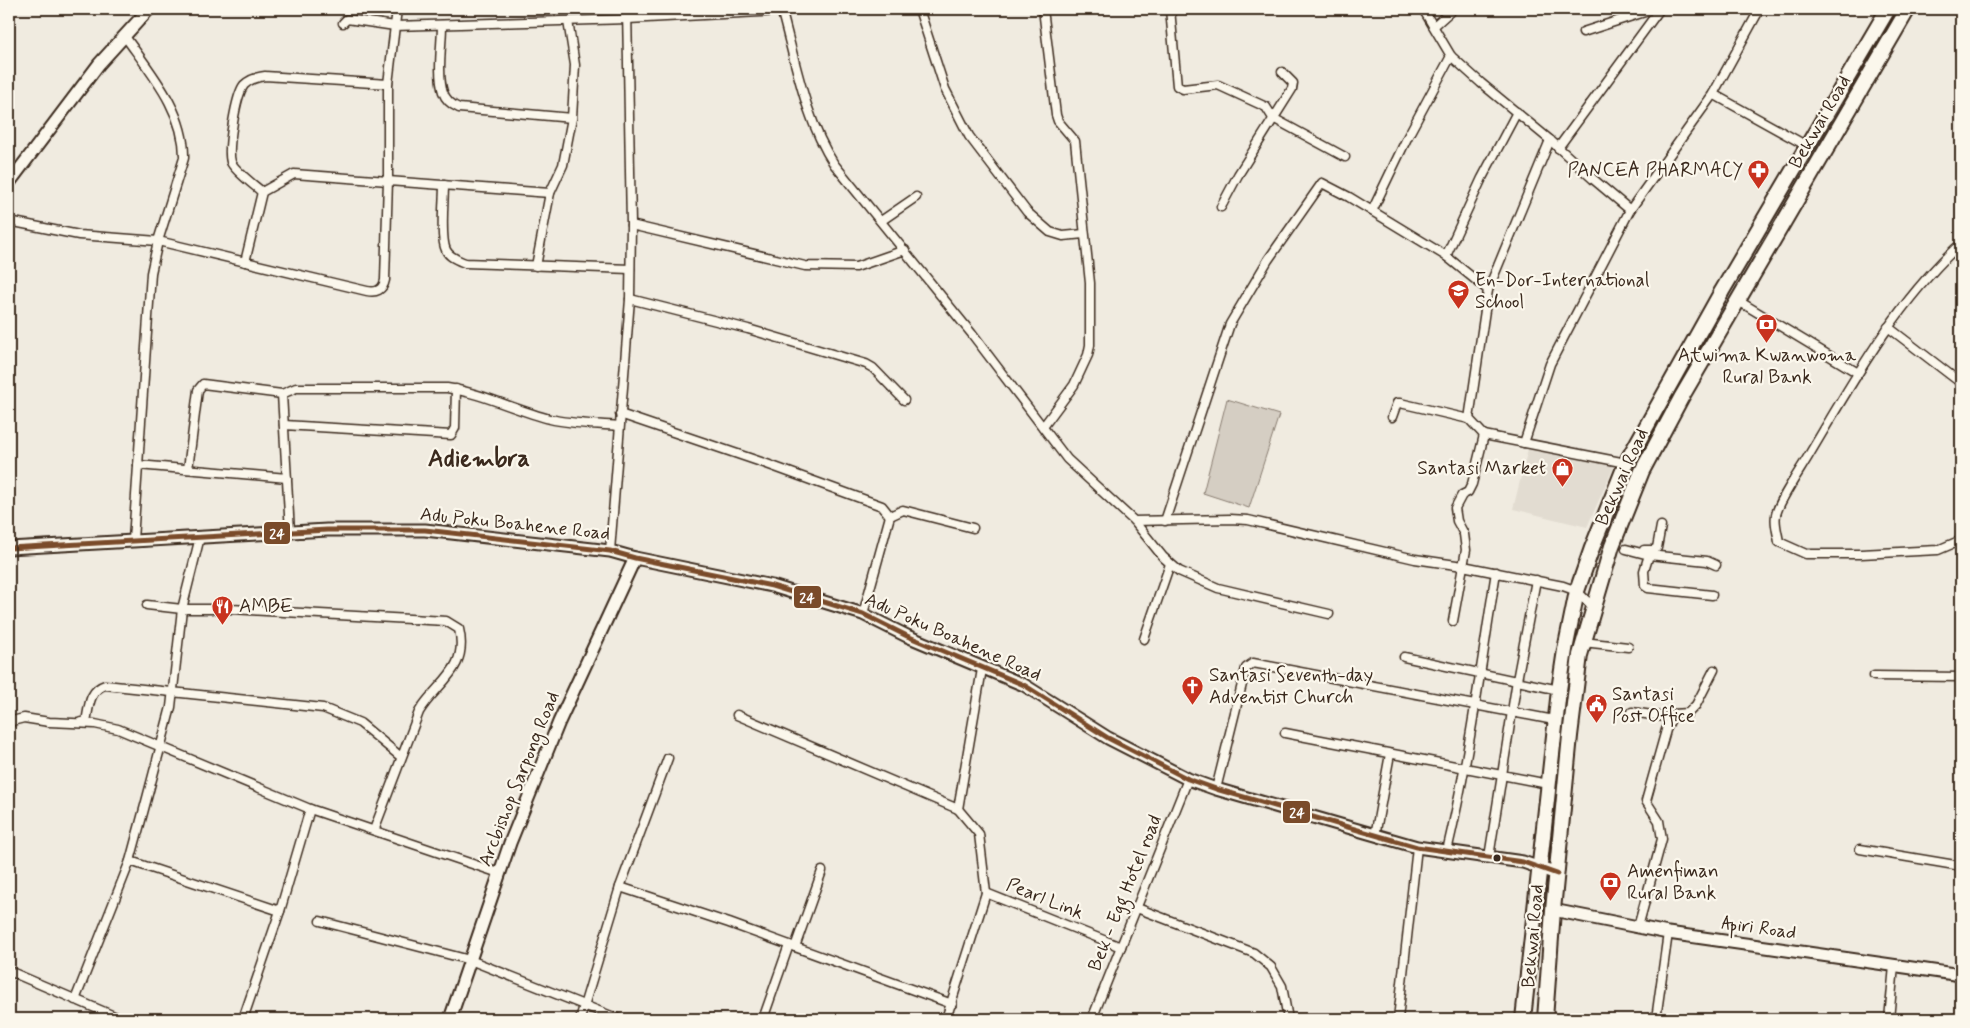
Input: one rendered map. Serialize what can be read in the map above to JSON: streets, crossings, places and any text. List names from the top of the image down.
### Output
{
  "streets": {
    "highway": ["Bekwai Road"],
    "street": [
      "Adu Poku Boahene Road",
      "Arcbishop Sarpong Road",
      "Bek - Egg Hotel road",
      "Pearl Link",
      "Apiri Road"
    ]
  },
  "crossings": [
    ["Bekwai Road", "Adu Poku Boahene Road"],
    ["Bekwai Road", "Apiri Road"],
    ["Adu Poku Boahene Road", "Arcbishop Sarpong Road"],
    ["Adu Poku Boahene Road", "Bek - Egg Hotel road"],
    ["Bek - Egg Hotel road", "Pearl Link"]
  ],
  "districts": ["Adiembra"],
  "places": {
    "pharmacy": ["PANCEA PHARMACY"],
    "school or university": ["En-Dor-International School"],
    "bank": ["Atwima Kwanwoma Rural Bank", "Amenfiman Rural Bank"],
    "shop": ["Santasi Market"],
    "restaurant": ["AMBE"],
    "church": ["Santasi Seventh-day Adventist Church"],
    "public building": ["Santasi Post Office"]
  },
  "lines": ["transit line 24"]
}
